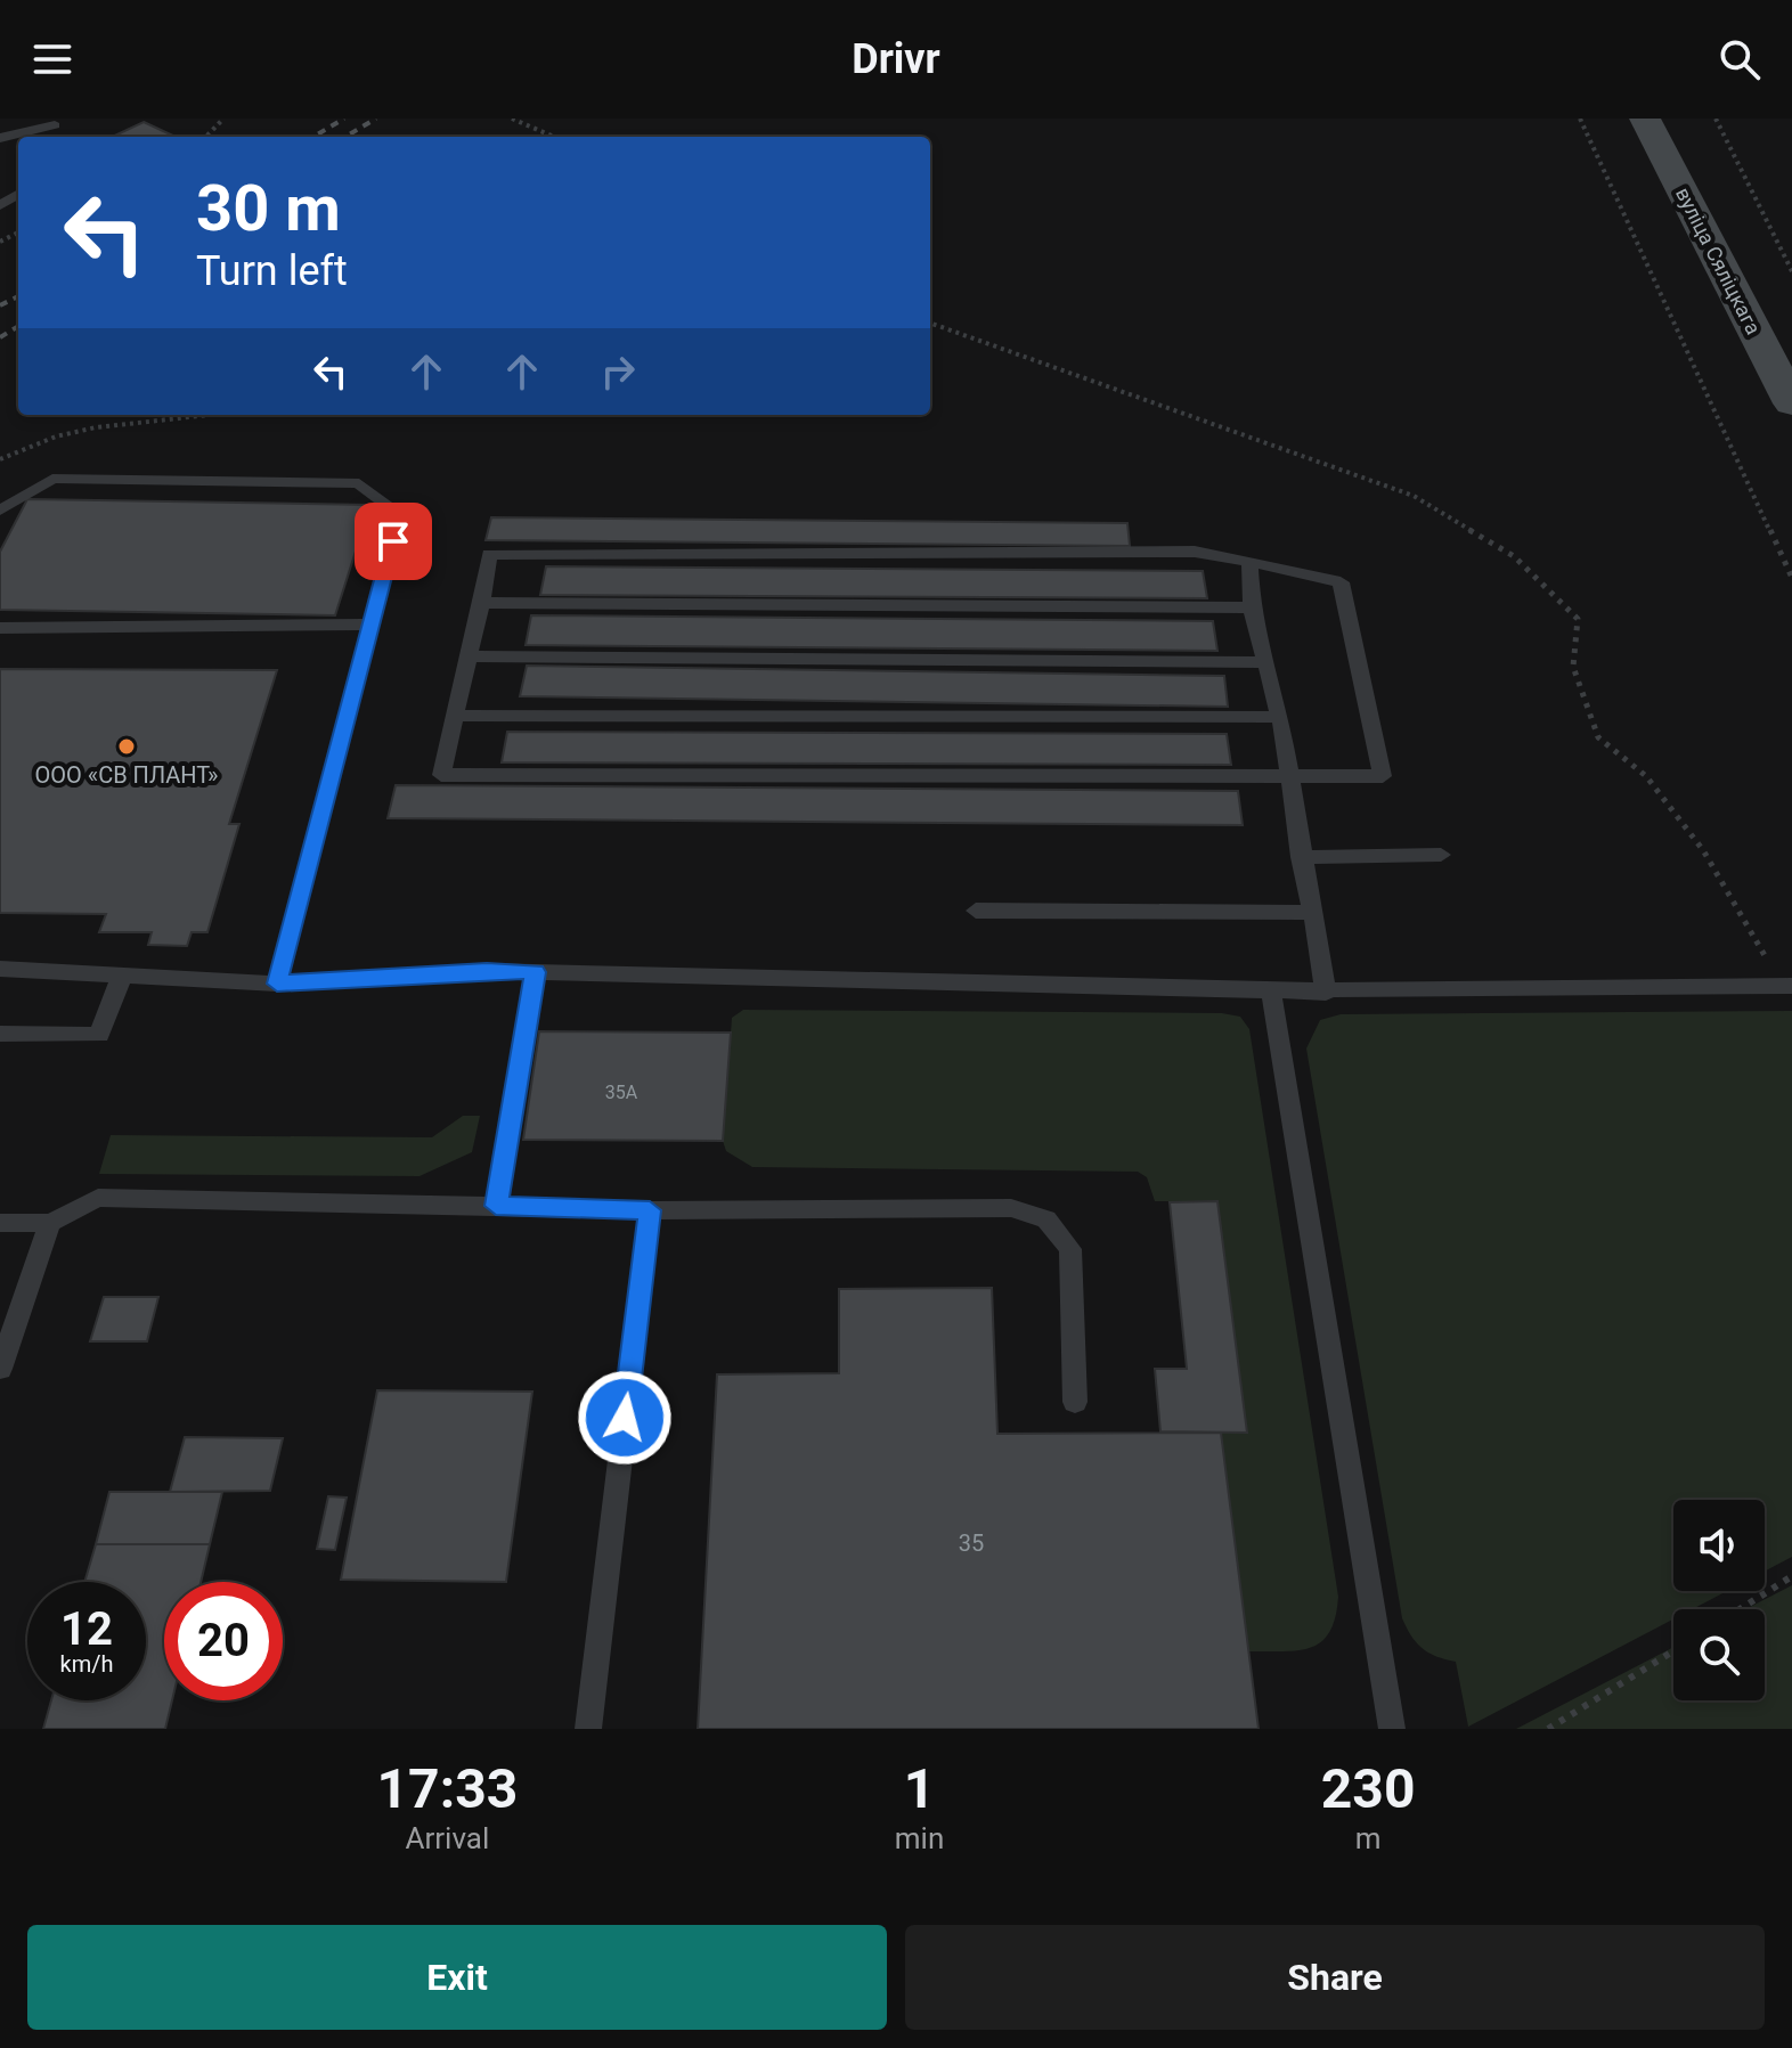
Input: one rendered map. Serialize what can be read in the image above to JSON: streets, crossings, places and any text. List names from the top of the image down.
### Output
{
  "streets": {
    "main road": ["вуліца Сяліцкага"]
  },
  "places": ["ООО «СВ ПЛАНТ»"],
  "house_numbers": ["35А", "35"],
  "page": {
    "header": "Drivr",
    "turn": ["30 m", "Turn left"],
    "speed": "12 km/h",
    "limit": "20",
    "eta": [
      "17:33",
      "Arrival",
      "1",
      "min",
      "230",
      "m"
    ],
    "buttons": ["Exit", "Share"]
  }
}
